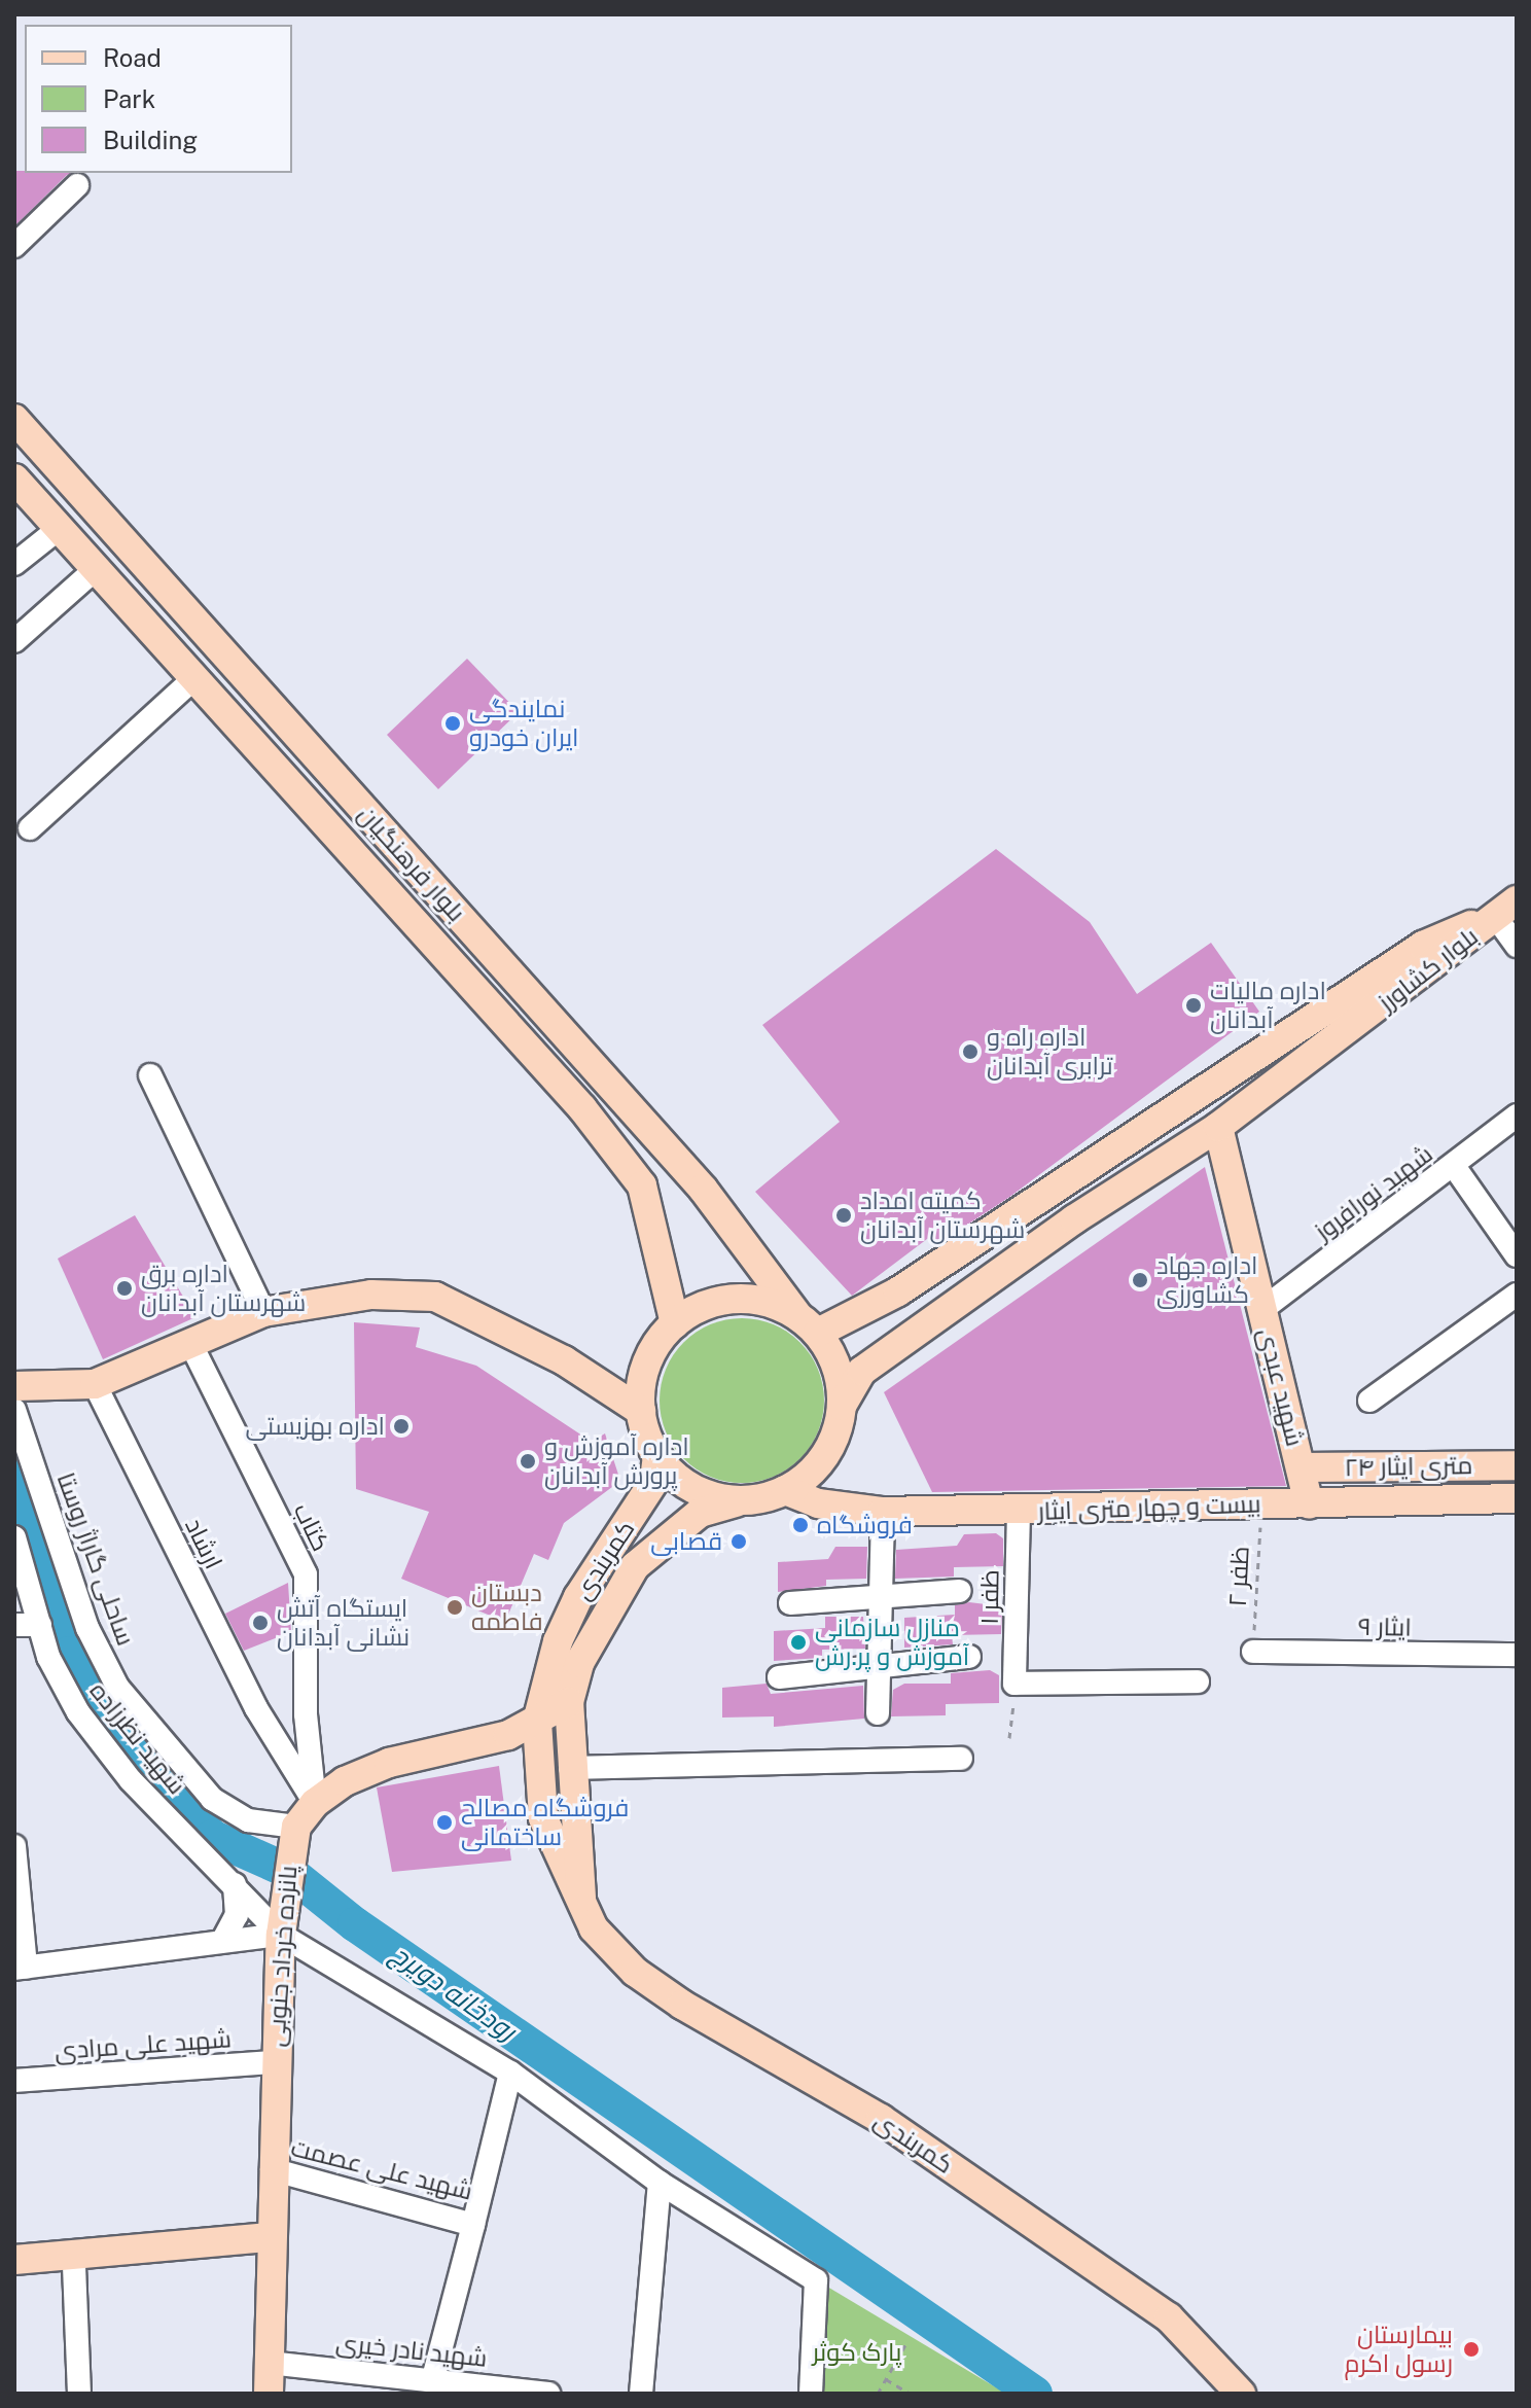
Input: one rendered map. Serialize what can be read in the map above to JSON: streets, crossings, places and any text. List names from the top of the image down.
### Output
{
  "streets": {
    "main road": [
      "بلوار فرهنگیان",
      "بلوار کشاورز",
      "شهید عبدی",
      "۲۴ متری ایثار",
      "بیست و چهار متری ایثار",
      "کمربندی",
      "پانزده خرداد جنوبی"
    ],
    "street": [
      "شهید نورافروز",
      "کتاب",
      "ارشاد",
      "ساحلی گاراژ روستا",
      "ظفر ۱",
      "ایثار ۹",
      "شهید نظرزاده",
      "شهید علی مرادی",
      "شهید علی عصمت",
      "شهید نادر خیری"
    ],
    "path": ["ظفر ۲"]
  },
  "crossings": [
    ["بلوار فرهنگیان", "بلوار کشاورز"],
    ["بلوار فرهنگیان", "بیست و چهار متری ایثار"],
    ["بلوار فرهنگیان", "کمربندی"],
    ["بلوار کشاورز", "شهید عبدی"],
    ["بلوار کشاورز", "بیست و چهار متری ایثار"],
    ["بلوار کشاورز", "کمربندی"],
    ["شهید نورافروز", "شهید عبدی"],
    ["شهید عبدی", "۲۴ متری ایثار"],
    ["شهید عبدی", "بیست و چهار متری ایثار"],
    ["بیست و چهار متری ایثار", "کمربندی"],
    ["بیست و چهار متری ایثار", "ظفر ۲"],
    ["بیست و چهار متری ایثار", "ظفر ۱"],
    ["کتاب", "ارشاد"],
    ["ساحلی گاراژ روستا", "پانزده خرداد جنوبی"],
    ["ظفر ۲", "ایثار ۹"],
    ["شهید نظرزاده", "پانزده خرداد جنوبی"],
    ["شهید نظرزاده", "شهید علی عصمت"],
    ["پانزده خرداد جنوبی", "شهید علی مرادی"],
    ["پانزده خرداد جنوبی", "شهید علی عصمت"],
    ["پانزده خرداد جنوبی", "شهید نادر خیری"]
  ],
  "water": ["رودخانه دویرج"],
  "parks": ["پارک کوثر"],
  "places": [
    "نمایندگی ایران خودرو",
    "اداره مالیات آبدانان",
    "اداره راه و ترابری آبدانان",
    "کمیته امداد شهرستان آبدانان",
    "اداره جهاد کشاورزی",
    "اداره برق شهرستان آبدانان",
    "اداره بهزیستی",
    "اداره آموزش و پرورش آبدانان",
    "فروشگاه",
    "قصابی",
    "دبستان فاطمه",
    "ایستگاه آتش نشانی آبدانان",
    "منازل سازمانی آموزش و پر.رش",
    "فروشگاه مصالح ساختمانی",
    "بیمارستان رسول اکرم"
  ],
  "legend": ["Road", "Park", "Building"]
}
